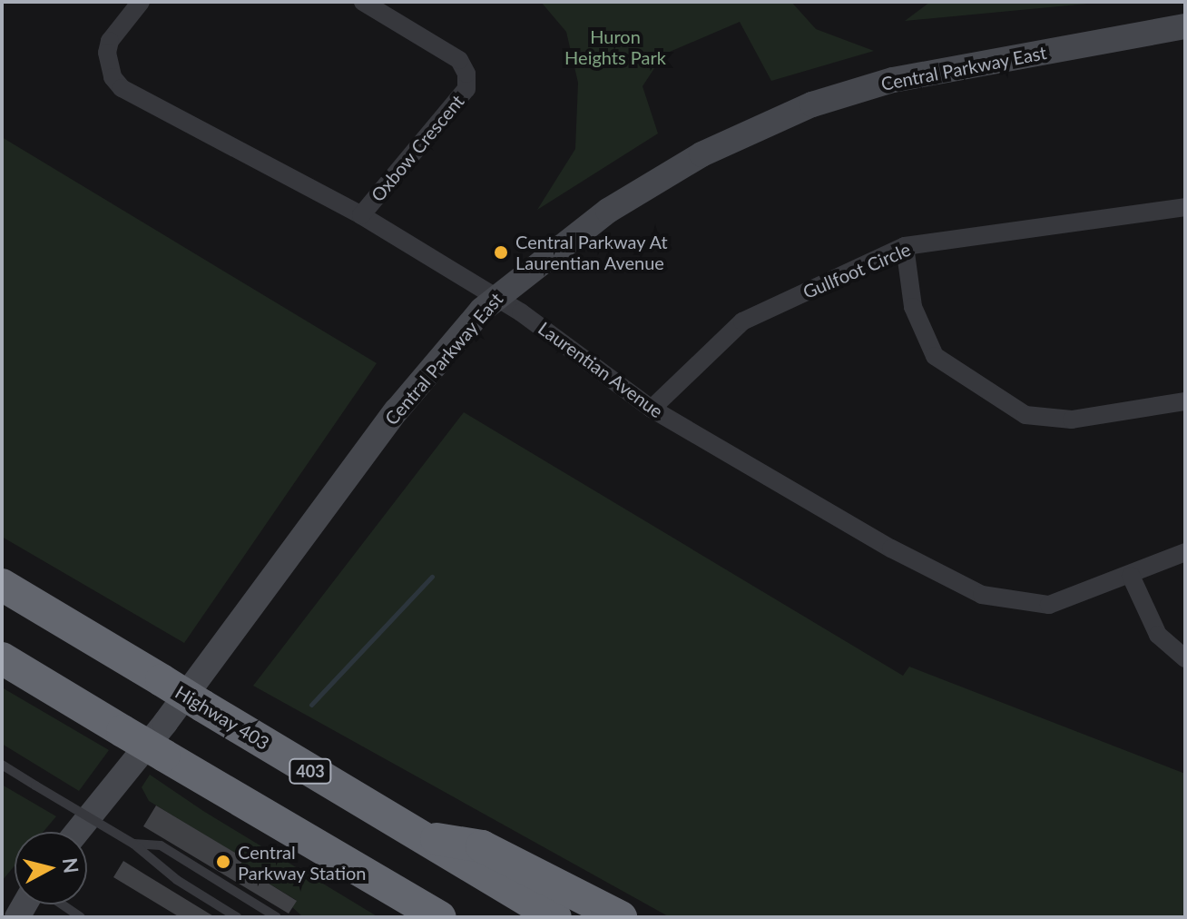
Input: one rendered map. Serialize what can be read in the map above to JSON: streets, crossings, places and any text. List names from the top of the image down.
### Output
{
  "streets": {
    "highway": ["Highway 403", "403"],
    "street": [
      "Central Parkway East",
      "Oxbow Crescent",
      "Gullfoot Circle",
      "Laurentian Avenue"
    ]
  },
  "crossings": [
    ["Central Parkway East", "Laurentian Avenue"],
    ["Oxbow Crescent", "Laurentian Avenue"],
    ["Gullfoot Circle", "Laurentian Avenue"]
  ],
  "parks": ["Huron Heights Park"],
  "places": ["Central Parkway At Laurentian Avenue", "Central Parkway Station"],
  "north": "right"
}
